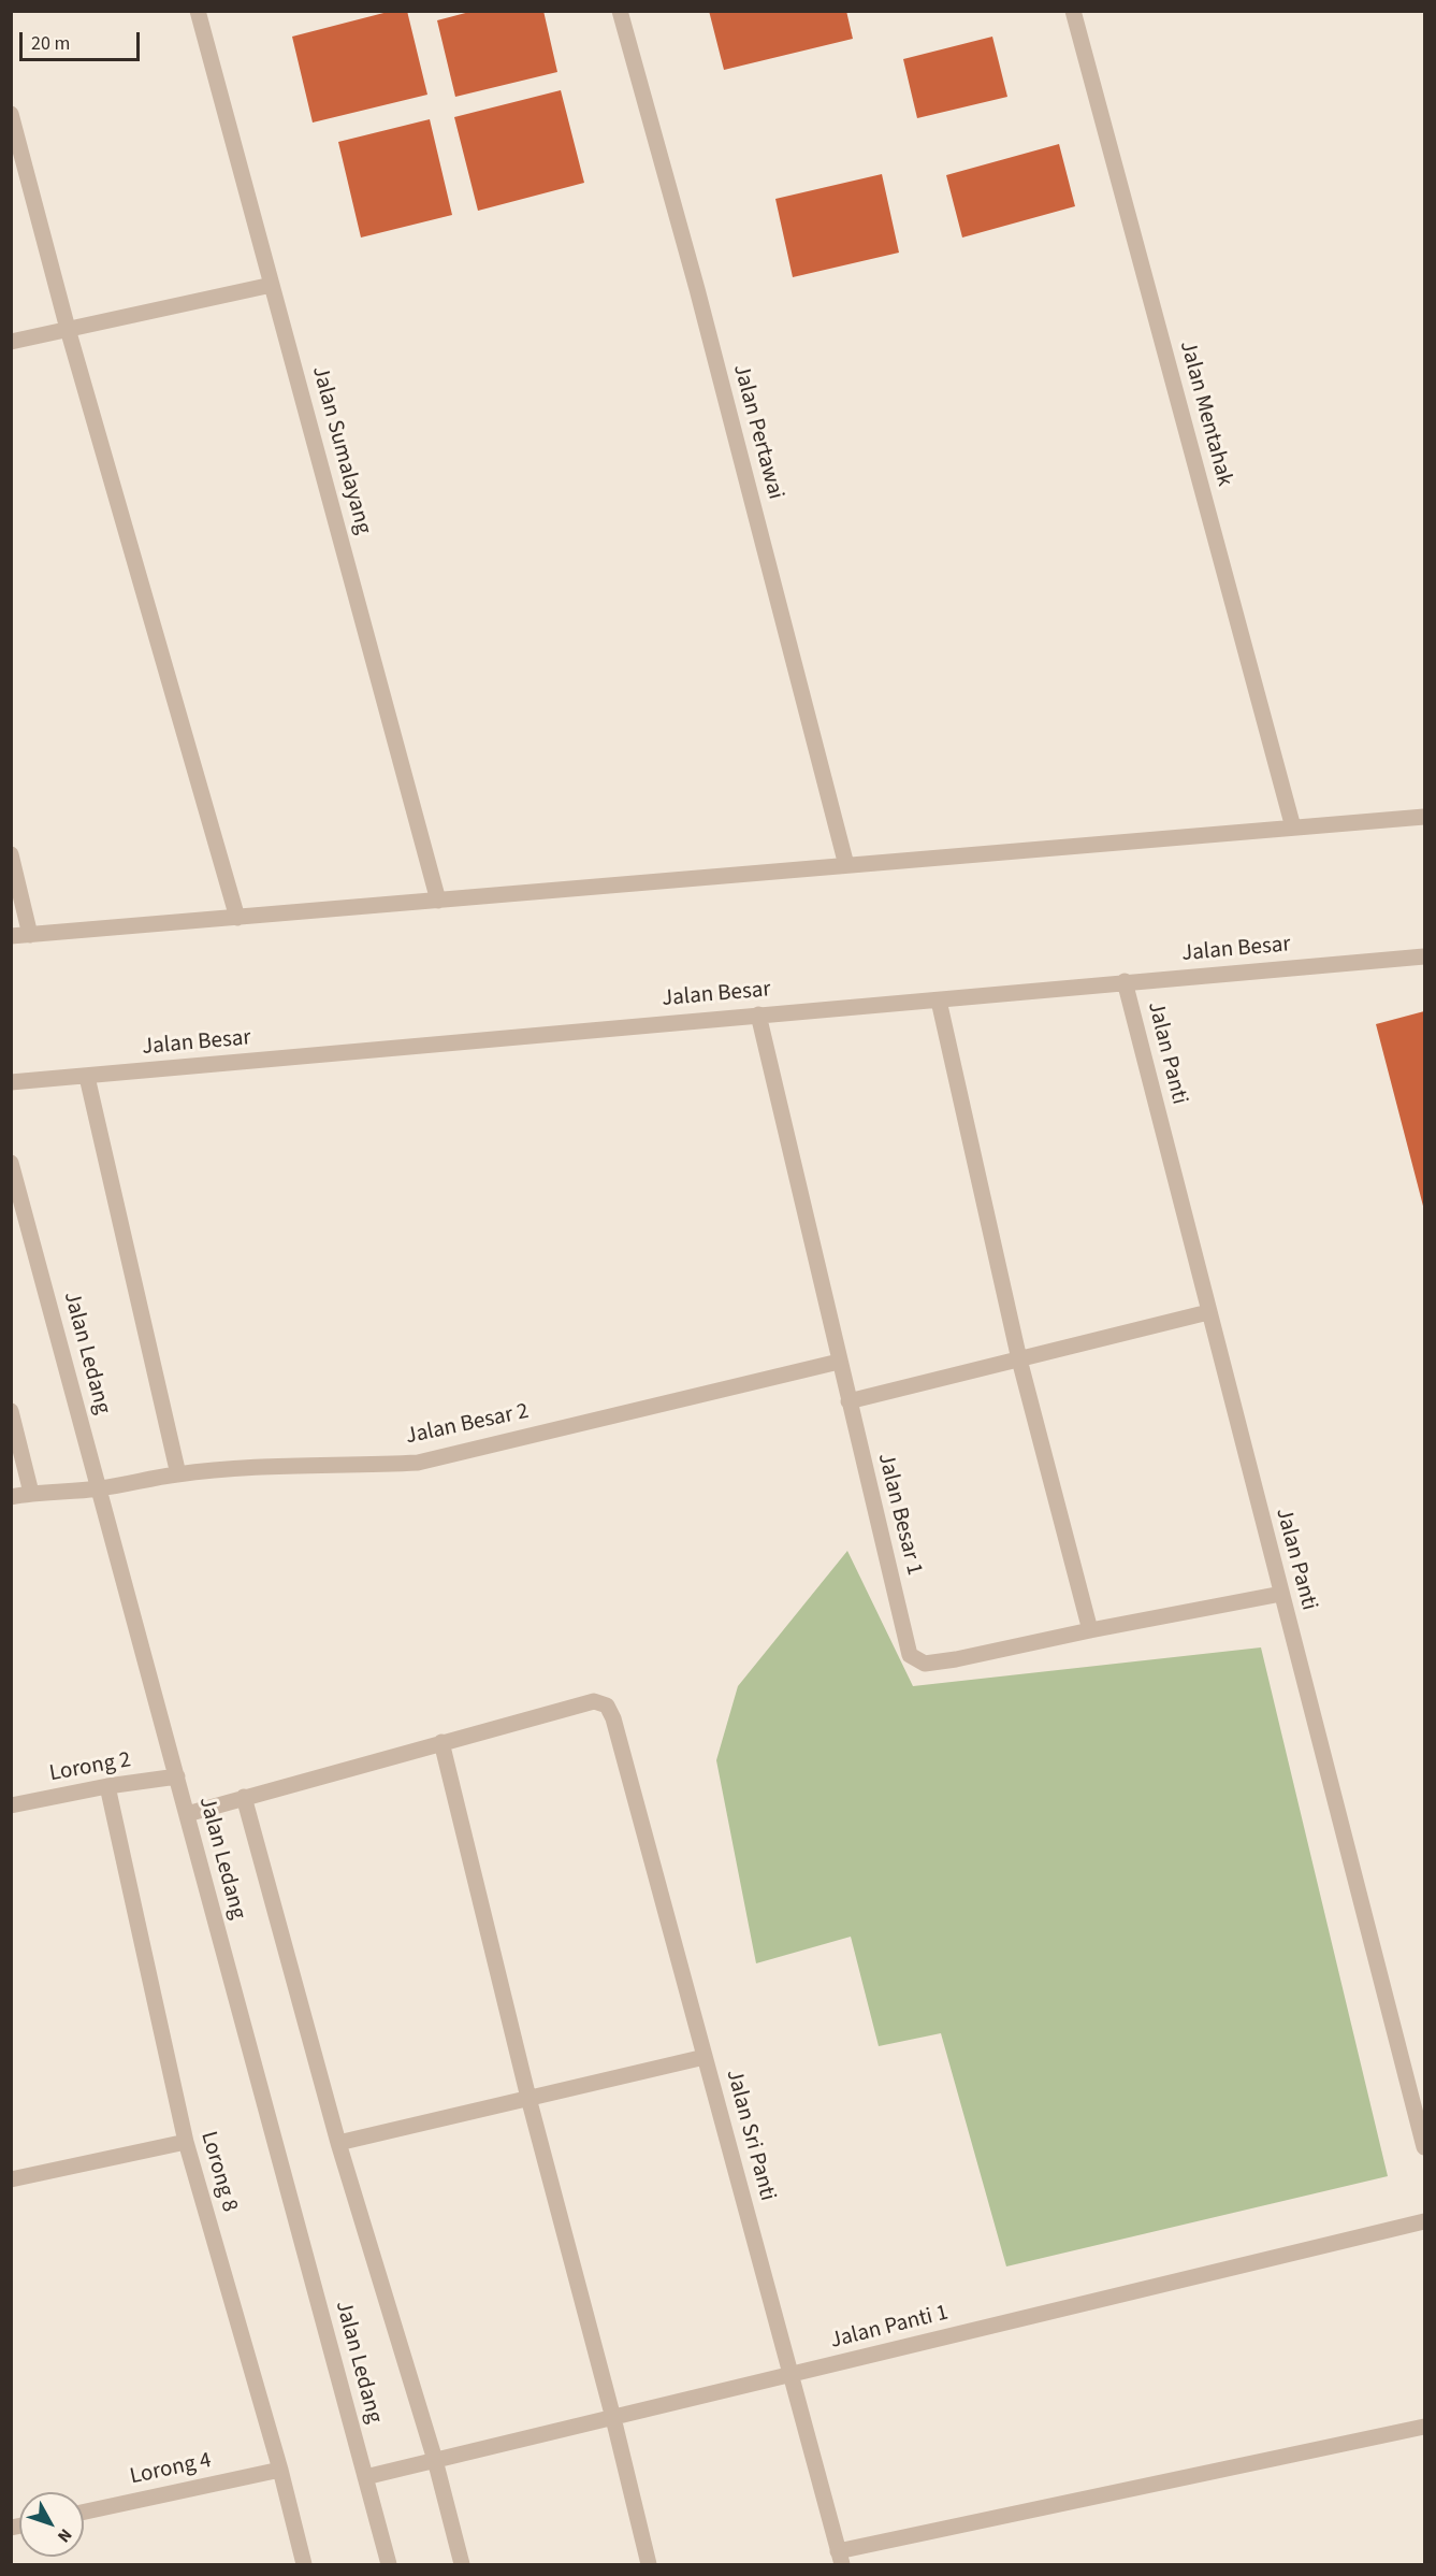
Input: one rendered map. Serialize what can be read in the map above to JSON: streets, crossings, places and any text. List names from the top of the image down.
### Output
{
  "streets": {
    "street": [
      "Jalan Mentahak",
      "Jalan Pertawai",
      "Jalan Sumalayang",
      "Jalan Besar",
      "Jalan Panti",
      "Jalan Ledang",
      "Jalan Besar 2",
      "Jalan Besar 1",
      "Lorong 2",
      "Jalan Sri Panti",
      "Lorong 8",
      "Jalan Panti 1",
      "Lorong 4"
    ]
  },
  "crossings": [
    ["Jalan Besar", "Jalan Panti"],
    ["Jalan Besar", "Jalan Besar 1"],
    ["Jalan Panti", "Jalan Besar 1"],
    ["Jalan Ledang", "Jalan Besar 2"],
    ["Jalan Ledang", "Lorong 2"],
    ["Jalan Ledang", "Jalan Panti 1"],
    ["Jalan Besar 2", "Jalan Besar 1"],
    ["Lorong 2", "Lorong 8"],
    ["Jalan Sri Panti", "Jalan Panti 1"],
    ["Lorong 8", "Lorong 4"]
  ],
  "scale_bar": "20 m",
  "north": "bottom right"
}
